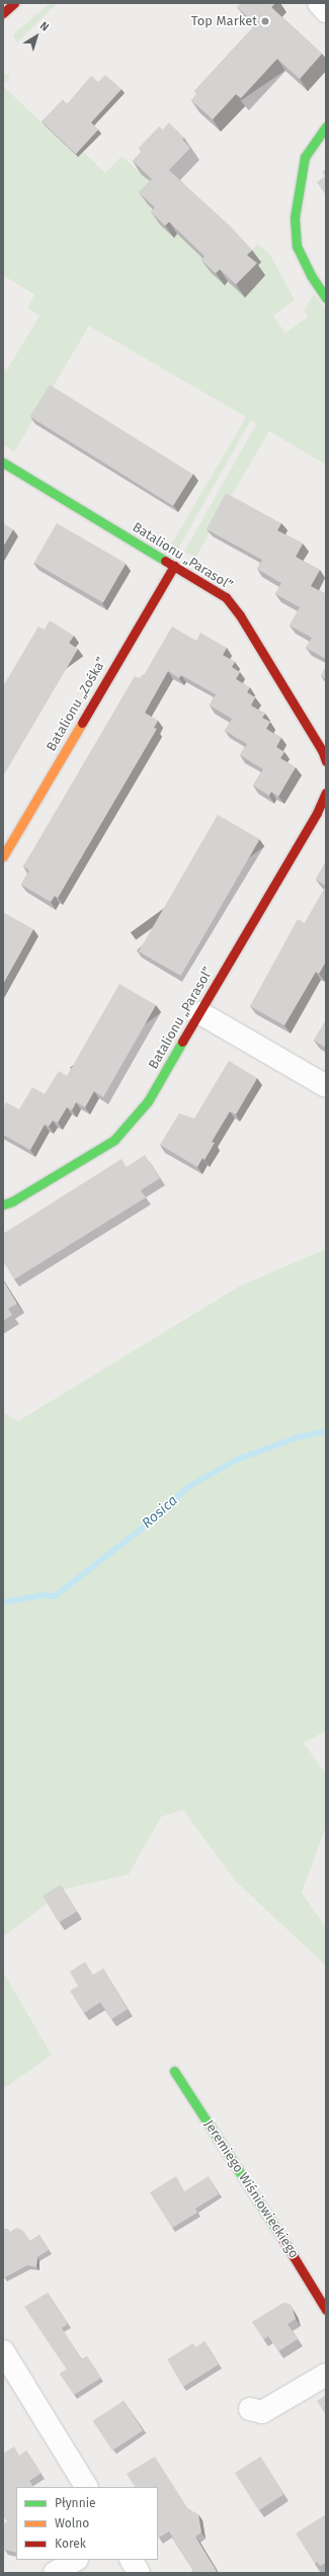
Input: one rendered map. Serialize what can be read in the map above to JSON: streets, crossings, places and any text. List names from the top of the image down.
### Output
{
  "streets": {
    "street": ["Batalionu „Parasol”", "Batalionu „Zośka”", "Jeremiego Wiśniowieckiego"]
  },
  "crossings": [
    ["Batalionu „Parasol”", "Batalionu „Zośka”"]
  ],
  "water": ["Rosica"],
  "places": ["Top Market"],
  "legend": ["Płynnie", "Wolno", "Korek"],
  "north": "top right"
}
